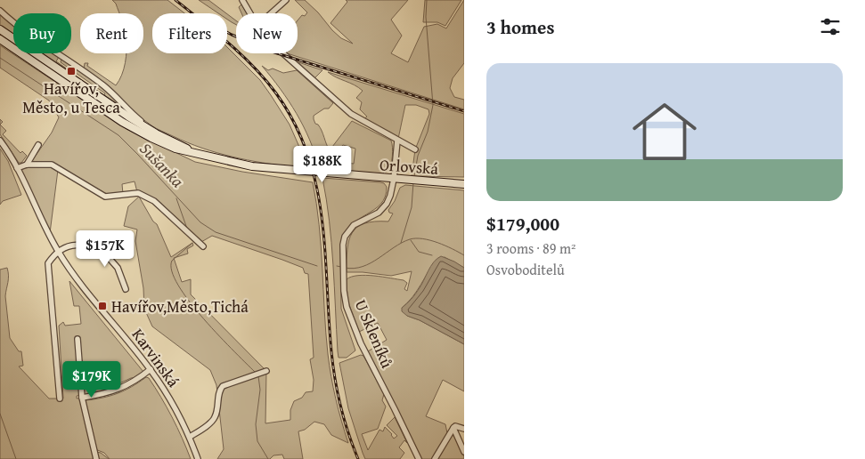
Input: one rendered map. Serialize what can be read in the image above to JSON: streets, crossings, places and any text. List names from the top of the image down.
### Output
{
  "streets": {
    "main road": ["Orlovská"],
    "street": ["U Skleníků", "Karvinská"]
  },
  "crossings": [
    ["Orlovská", "U Skleníků"]
  ],
  "water": ["Sušanka"],
  "places": {
    "transit": ["Havířov, Město, u Tesca", "Havířov,Město,Tichá"]
  },
  "page": {
    "heading": "3 homes",
    "chip": [
      "Buy",
      "Rent",
      "Filters",
      "New"
    ],
    "list": [
      {
        "name": "$179,000",
        "note": "3 rooms · 89 m² · Osvoboditelů"
      }
    ],
    "price": ["$188K", "$157K", "$179K"]
  }
}
